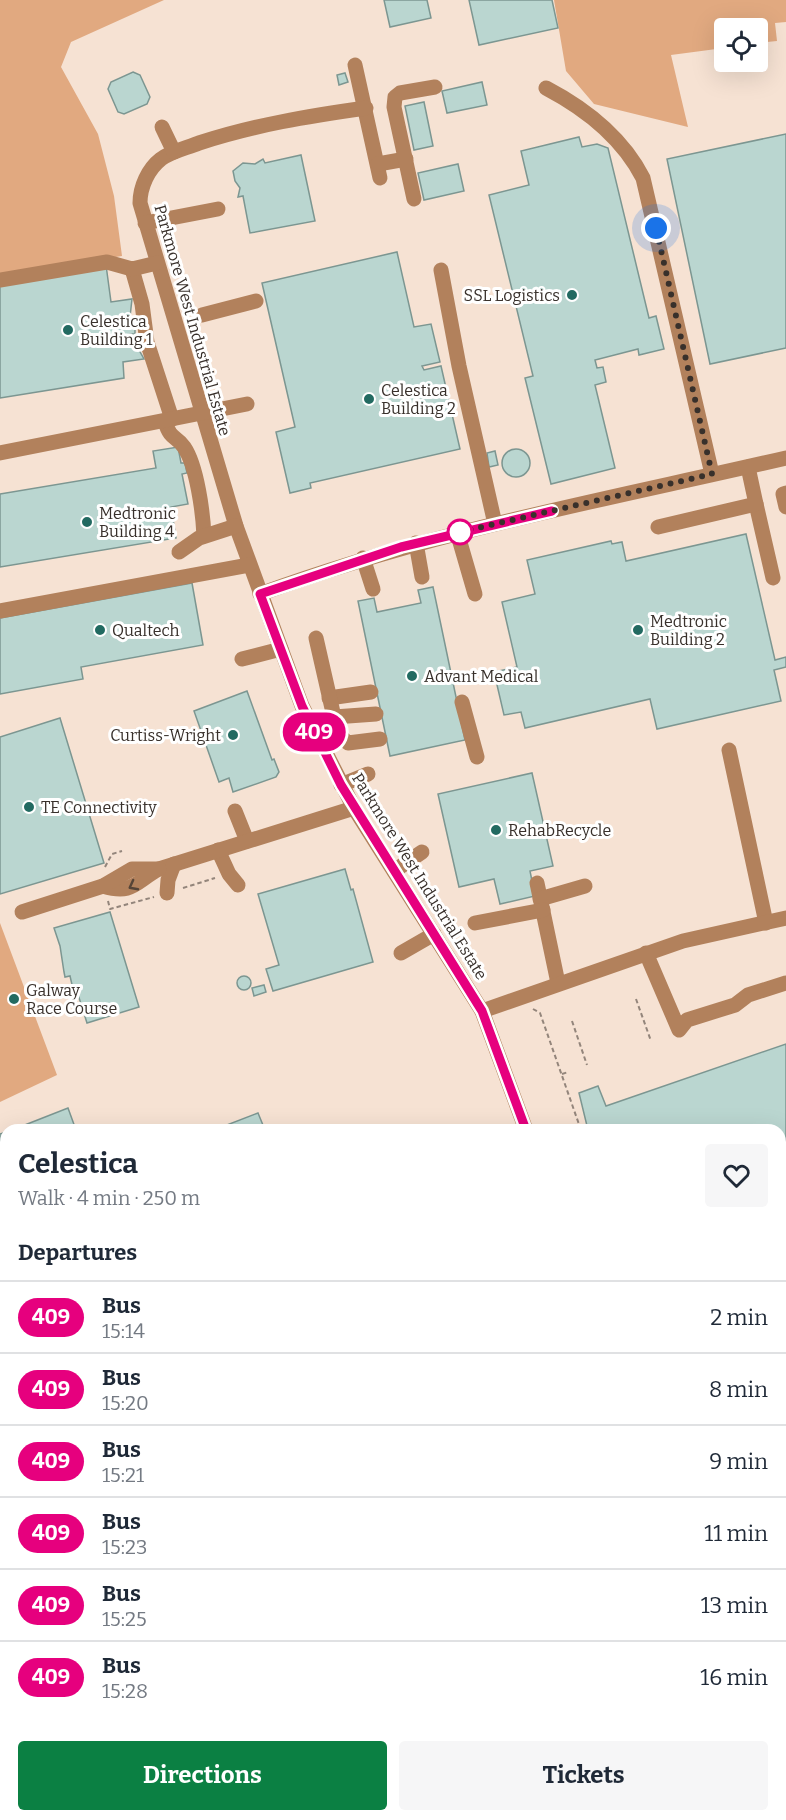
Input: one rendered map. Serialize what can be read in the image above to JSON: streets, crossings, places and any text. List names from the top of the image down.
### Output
{
  "streets": {
    "street": ["Parkmore West Industrial Estate"]
  },
  "places": [
    "SSL Logistics",
    "Celestica Building 1",
    "Celestica Building 2",
    "Medtronic Building 4",
    "Qualtech",
    "Medtronic Building 2",
    "Advant Medical",
    "Curtiss-Wright",
    "TE Connectivity",
    "RehabRecycle",
    "Galway Race Course"
  ],
  "lines": ["bus line 409"],
  "page": {
    "on_map": "409",
    "heading": [
      ["Celestica", "Walk · 4 min · 250 m"],
      "Departures"
    ],
    "list": [
      {
        "mark": "409",
        "name": "Bus",
        "note": "15:14",
        "value": "2 min"
      },
      {
        "mark": "409",
        "name": "Bus",
        "note": "15:20",
        "value": "8 min"
      },
      {
        "mark": "409",
        "name": "Bus",
        "note": "15:21",
        "value": "9 min"
      },
      {
        "mark": "409",
        "name": "Bus",
        "note": "15:23",
        "value": "11 min"
      },
      {
        "mark": "409",
        "name": "Bus",
        "note": "15:25",
        "value": "13 min"
      },
      {
        "mark": "409",
        "name": "Bus",
        "note": "15:28",
        "value": "16 min"
      }
    ],
    "buttons": ["Directions", "Tickets"]
  }
}
